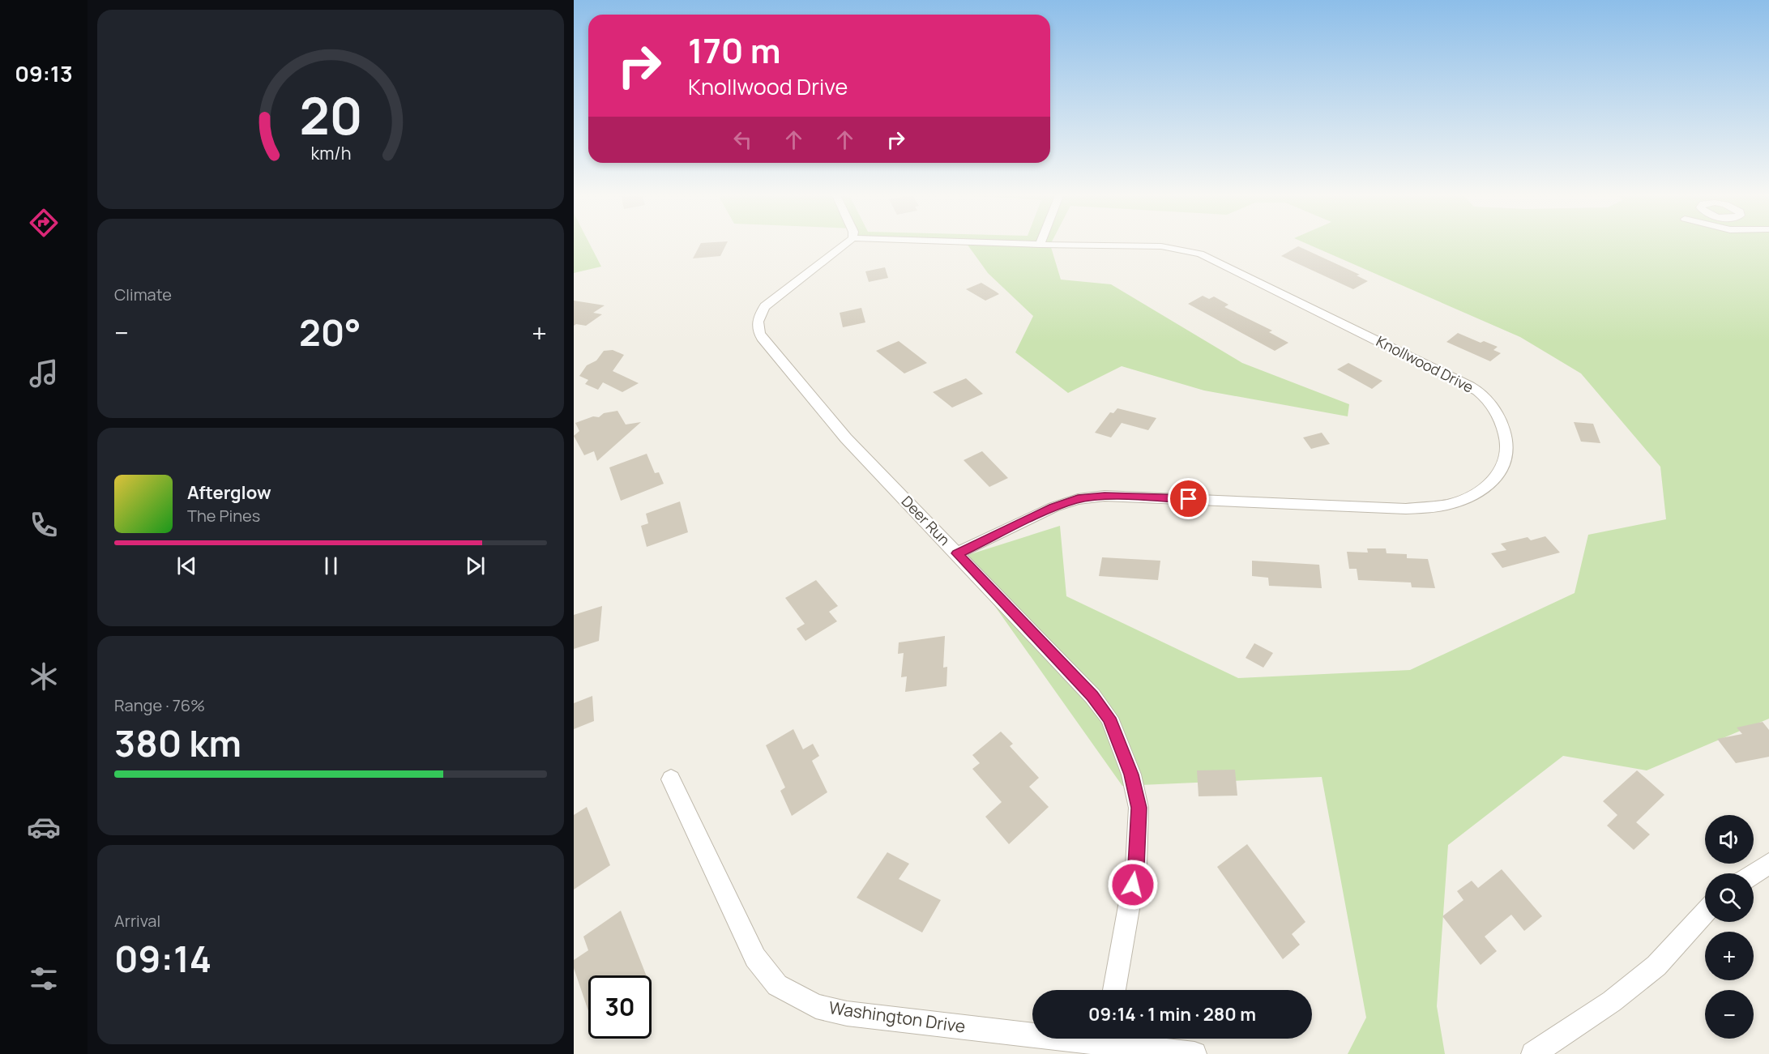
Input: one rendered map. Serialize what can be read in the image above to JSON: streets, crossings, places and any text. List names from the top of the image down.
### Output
{
  "streets": {
    "street": ["Knollwood Drive", "Deer Run", "Washington Drive"]
  },
  "crossings": [
    ["Knollwood Drive", "Deer Run"]
  ],
  "page": {
    "tabs": "09:13",
    "turn": ["170 m", "Knollwood Drive"],
    "tile": [
      "Climate",
      ["Range · 76%", "380 km"],
      ["Arrival", "09:14"]
    ],
    "heat": ["−", "20°", "+"],
    "song": ["Afterglow", "The Pines"],
    "map_buttons": ["+", "−"],
    "limit": "30",
    "trip": "09:14 · 1 min · 280 m",
    "gauge": ["20", "km/h"]
  }
}
